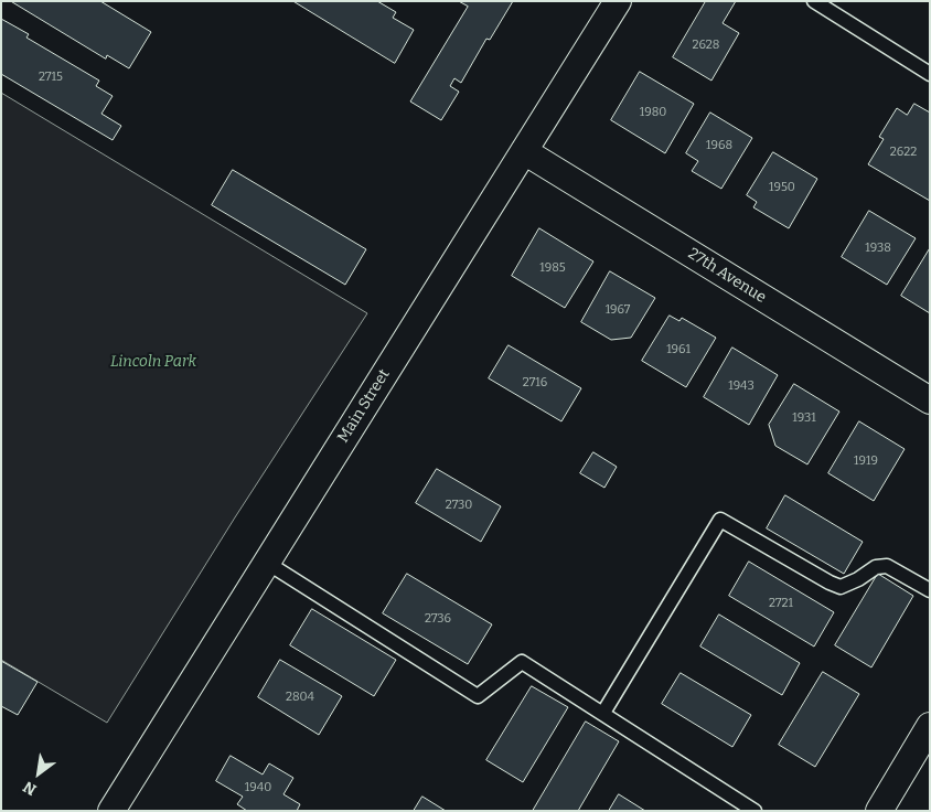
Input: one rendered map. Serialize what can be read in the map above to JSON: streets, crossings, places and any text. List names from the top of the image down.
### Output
{
  "streets": {
    "street": ["27th Avenue", "Main Street"]
  },
  "crossings": [
    ["27th Avenue", "Main Street"]
  ],
  "parks": ["Lincoln Park"],
  "house_numbers": [
    "2628",
    "2715",
    "1980",
    "1968",
    "2622",
    "1950",
    "1938",
    "1985",
    "1967",
    "1961",
    "2716",
    "1943",
    "1931",
    "1919",
    "2730",
    "2721",
    "2736",
    "2804",
    "1940"
  ],
  "north": "bottom left"
}
